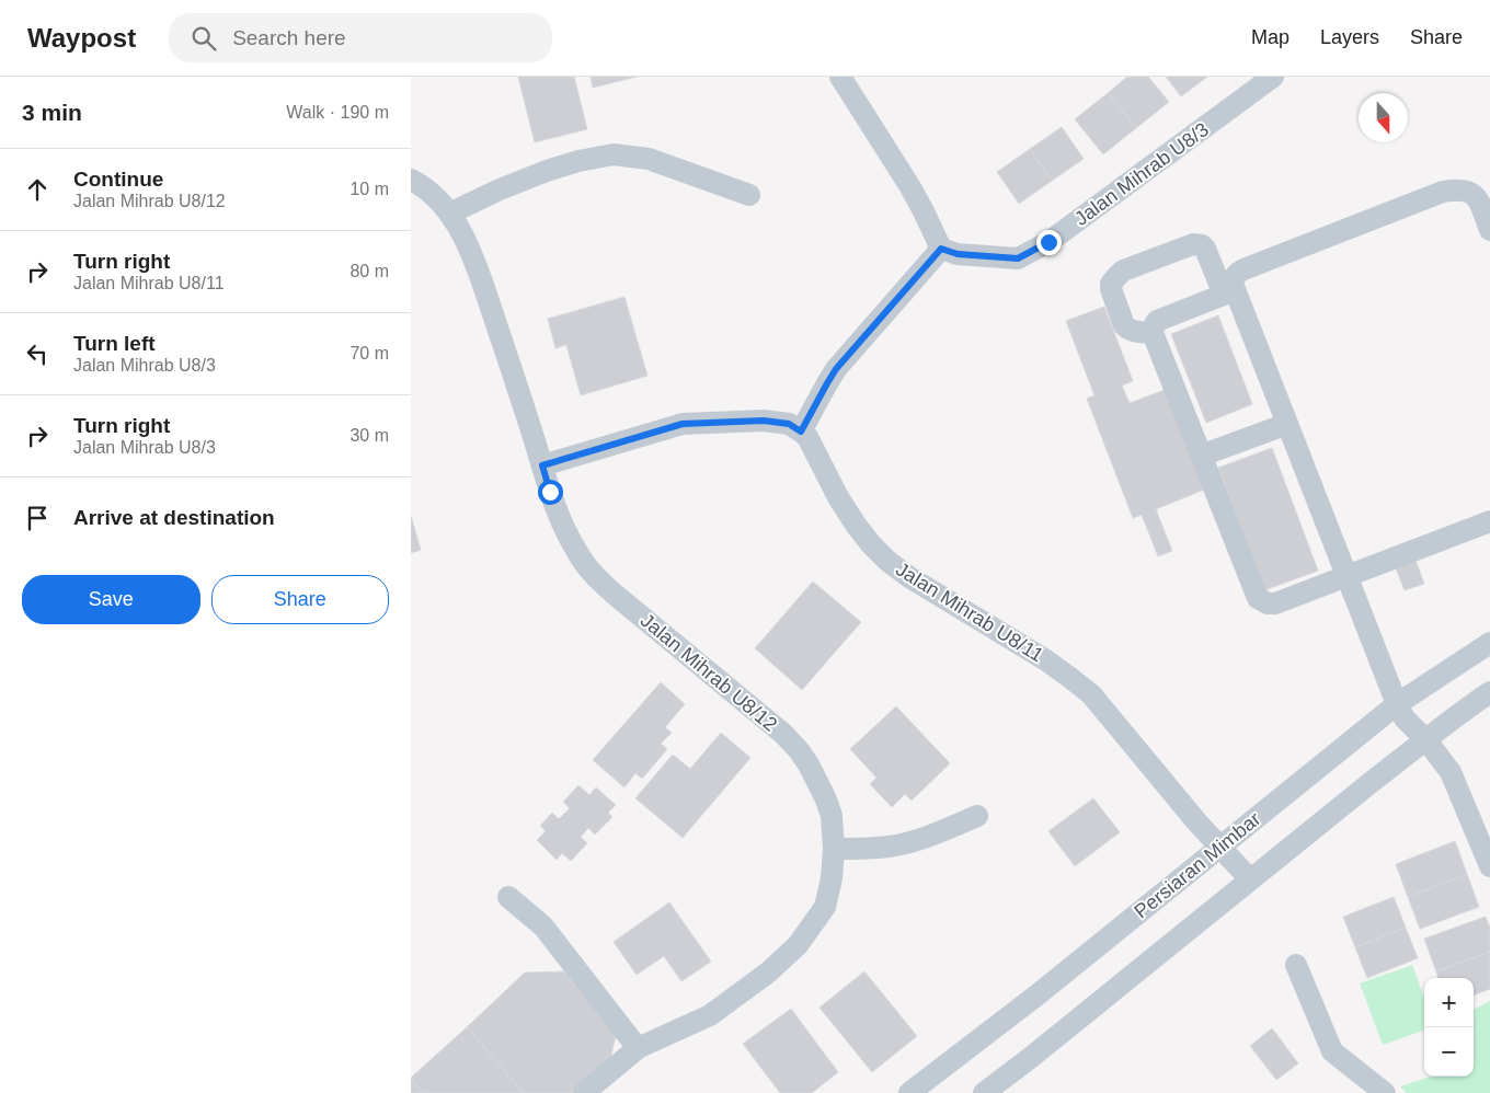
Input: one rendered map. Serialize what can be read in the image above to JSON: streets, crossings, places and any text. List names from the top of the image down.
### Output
{
  "streets": {
    "street": [
      "Jalan Mihrab U8/3",
      "Jalan Mihrab U8/11",
      "Jalan Mihrab U8/12",
      "Persiaran Mimbar"
    ]
  },
  "crossings": [
    ["Jalan Mihrab U8/11", "Persiaran Mimbar"]
  ],
  "north": "bottom",
  "page": {
    "header": "Waypost",
    "search": "Search here",
    "nav": ["Map", "Layers", "Share"],
    "heading": ["3 min", "Walk · 190 m"],
    "list": [
      ["Continue", "Jalan Mihrab U8/12", "10 m"],
      ["Turn right", "Jalan Mihrab U8/11", "80 m"],
      ["Turn left", "Jalan Mihrab U8/3", "70 m"],
      ["Turn right", "Jalan Mihrab U8/3", "30 m"],
      "Arrive at destination"
    ],
    "buttons": ["Save", "Share"],
    "map_buttons": ["+", "−"]
  }
}
